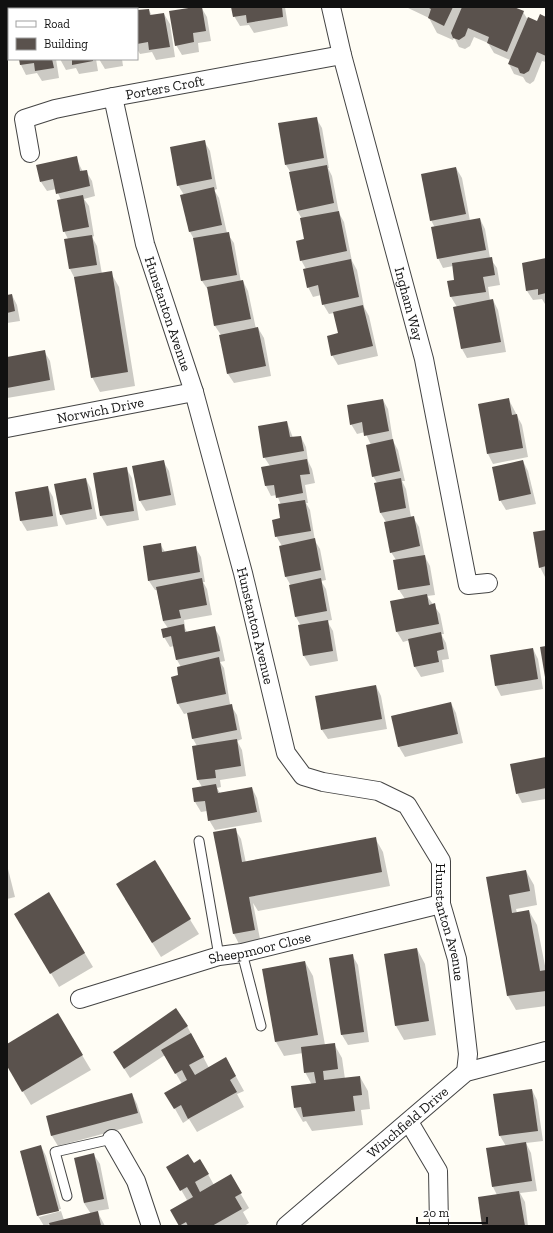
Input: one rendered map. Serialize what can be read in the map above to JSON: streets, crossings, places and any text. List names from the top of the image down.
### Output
{
  "streets": {
    "street": [
      "Porters Croft",
      "Ingham Way",
      "Hunstanton Avenue",
      "Norwich Drive",
      "Sheepmoor Close",
      "Winchfield Drive"
    ]
  },
  "crossings": [
    ["Porters Croft", "Ingham Way"],
    ["Porters Croft", "Hunstanton Avenue"],
    ["Hunstanton Avenue", "Norwich Drive"],
    ["Hunstanton Avenue", "Sheepmoor Close"],
    ["Hunstanton Avenue", "Winchfield Drive"]
  ],
  "legend": ["Road", "Building"],
  "scale_bar": "20 m"
}
